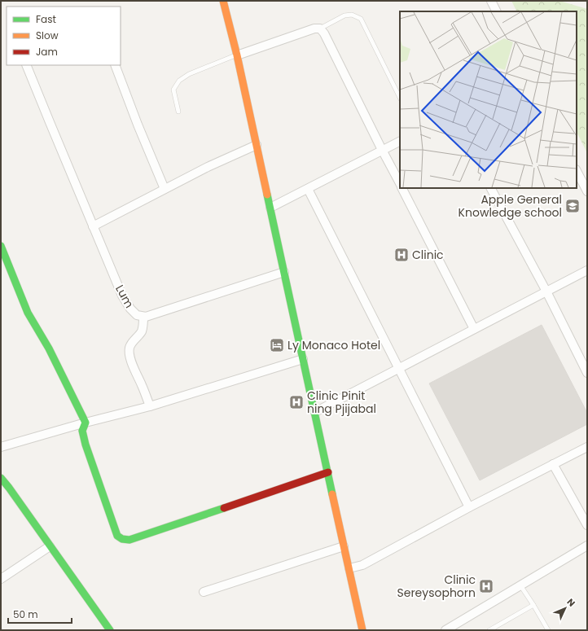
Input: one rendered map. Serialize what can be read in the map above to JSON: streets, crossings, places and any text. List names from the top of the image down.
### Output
{
  "streets": {
    "street": ["Lum"]
  },
  "places": {
    "school or university": ["Apple General Knowledge school"],
    "hospital": ["Clinic", "Clinic Pinit ning Pjijabal", "Clinic Sereysophorn"],
    "hotel": ["Ly Monaco Hotel"]
  },
  "legend": ["Fast", "Slow", "Jam"],
  "scale_bar": "50 m",
  "north": "top right"
}
